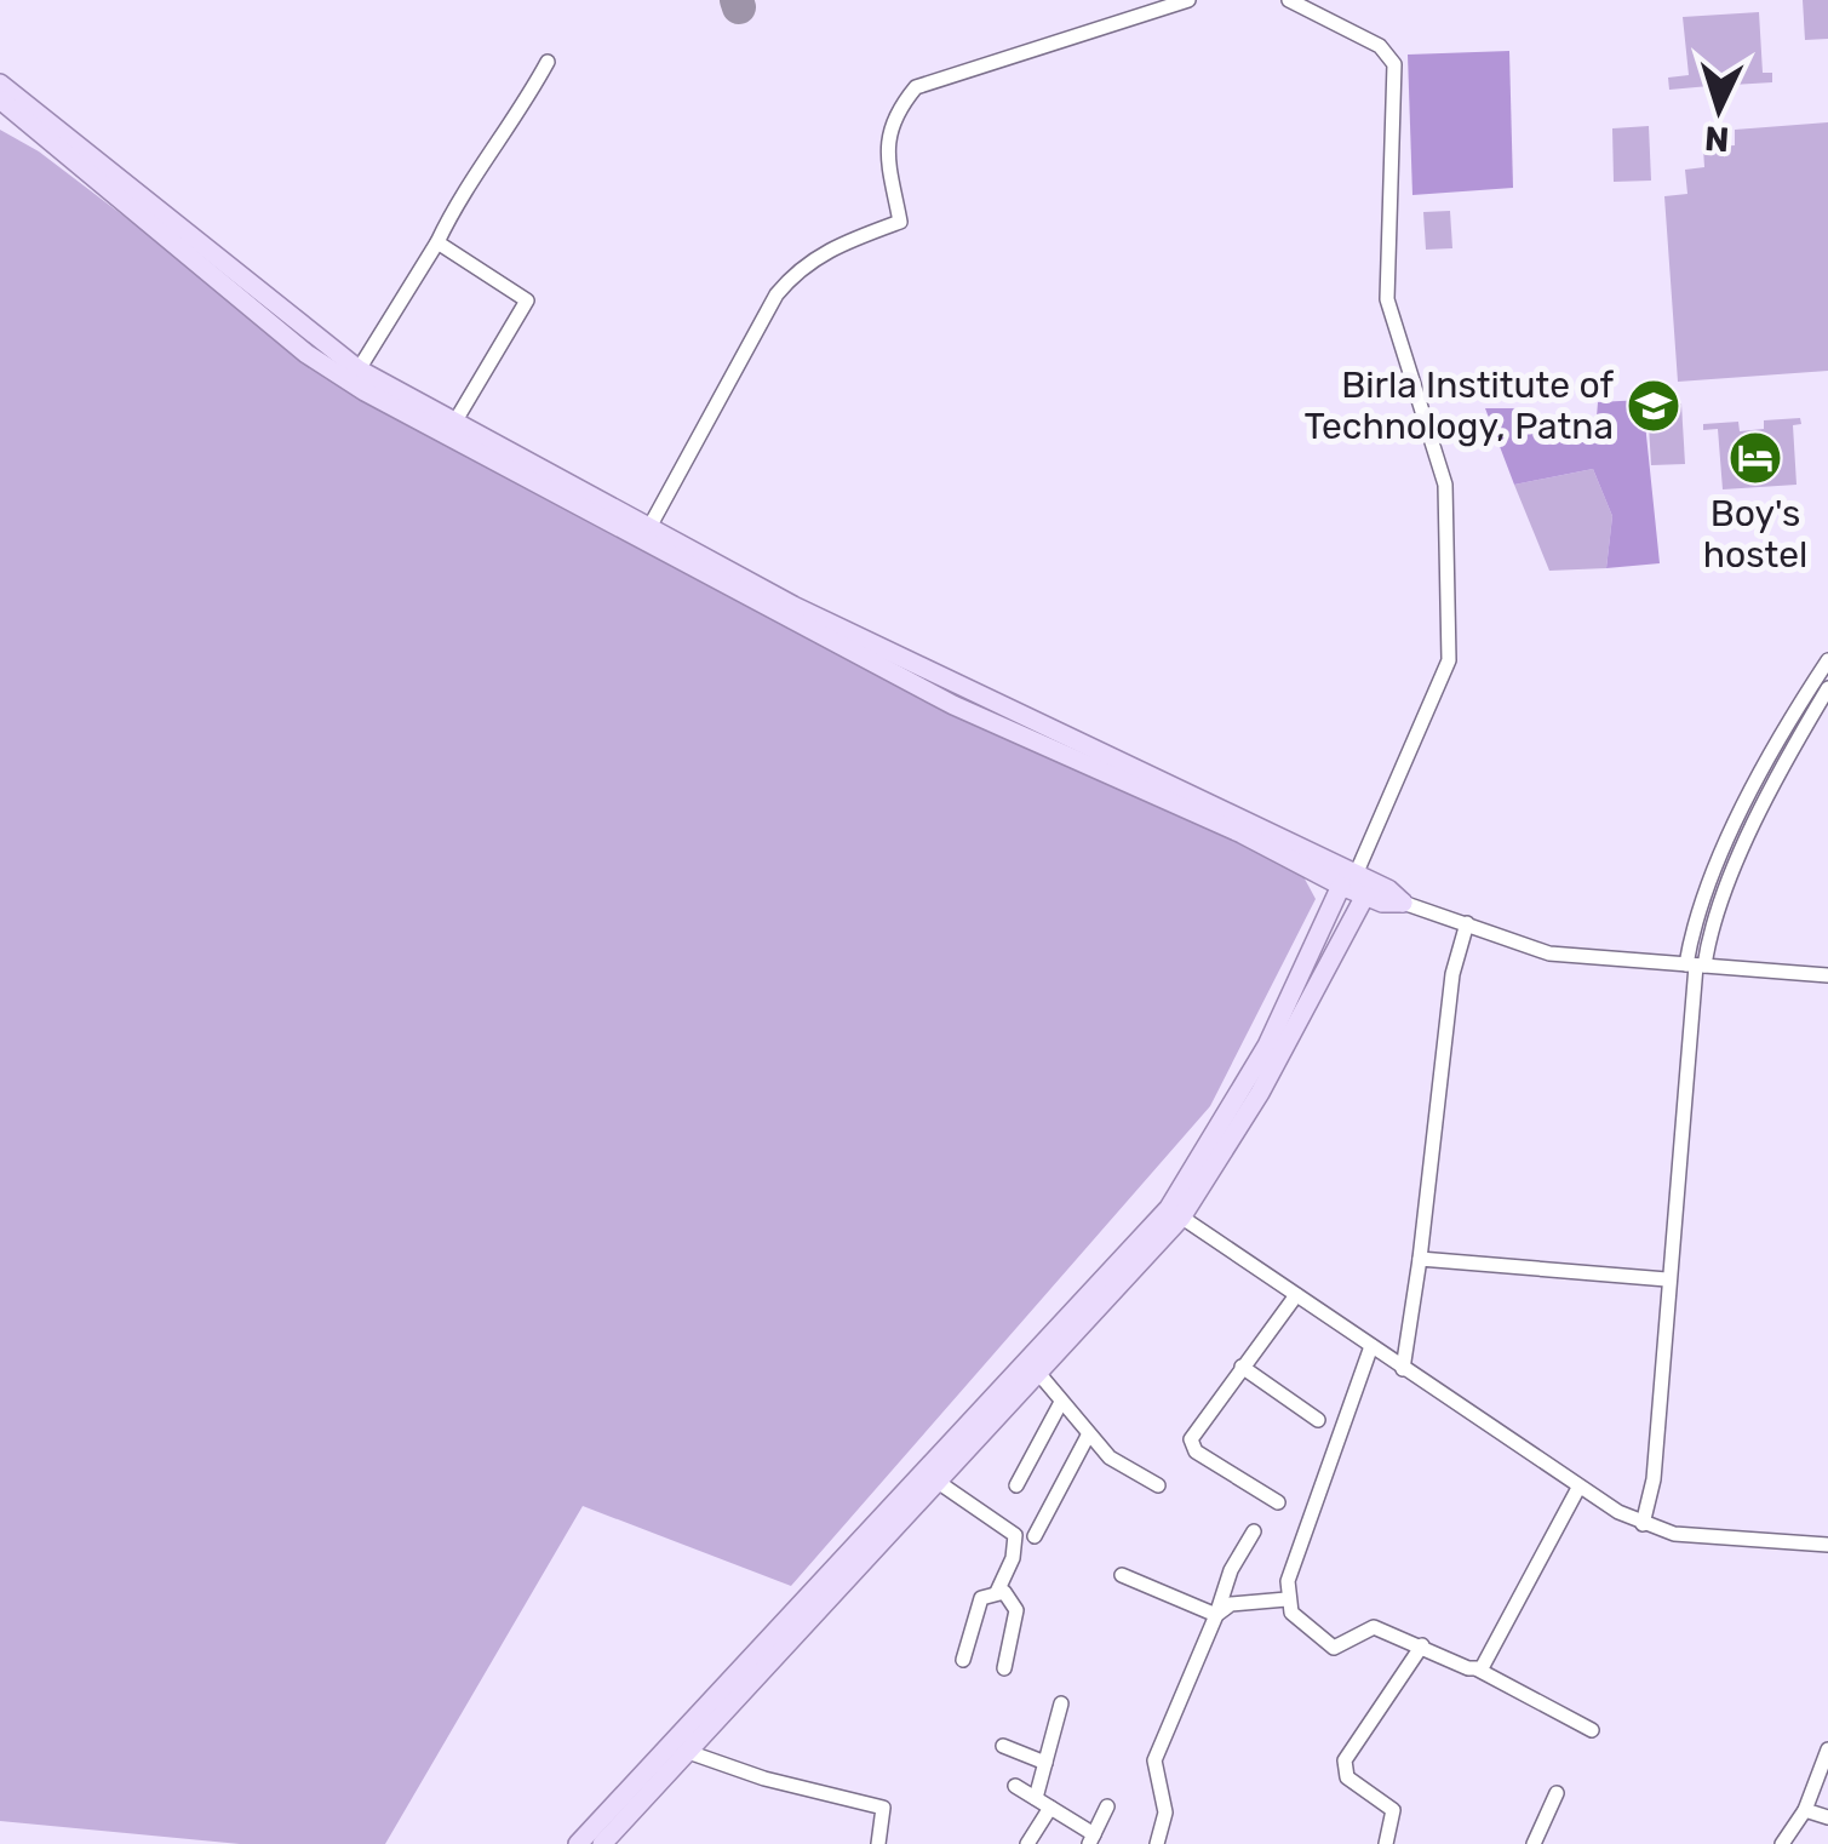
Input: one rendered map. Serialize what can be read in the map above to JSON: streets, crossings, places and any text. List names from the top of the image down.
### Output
{
  "places": {
    "school or university": ["Birla Institute of Technology, Patna"],
    "hotel": ["Boy's hostel"]
  },
  "north": "bottom"
}
